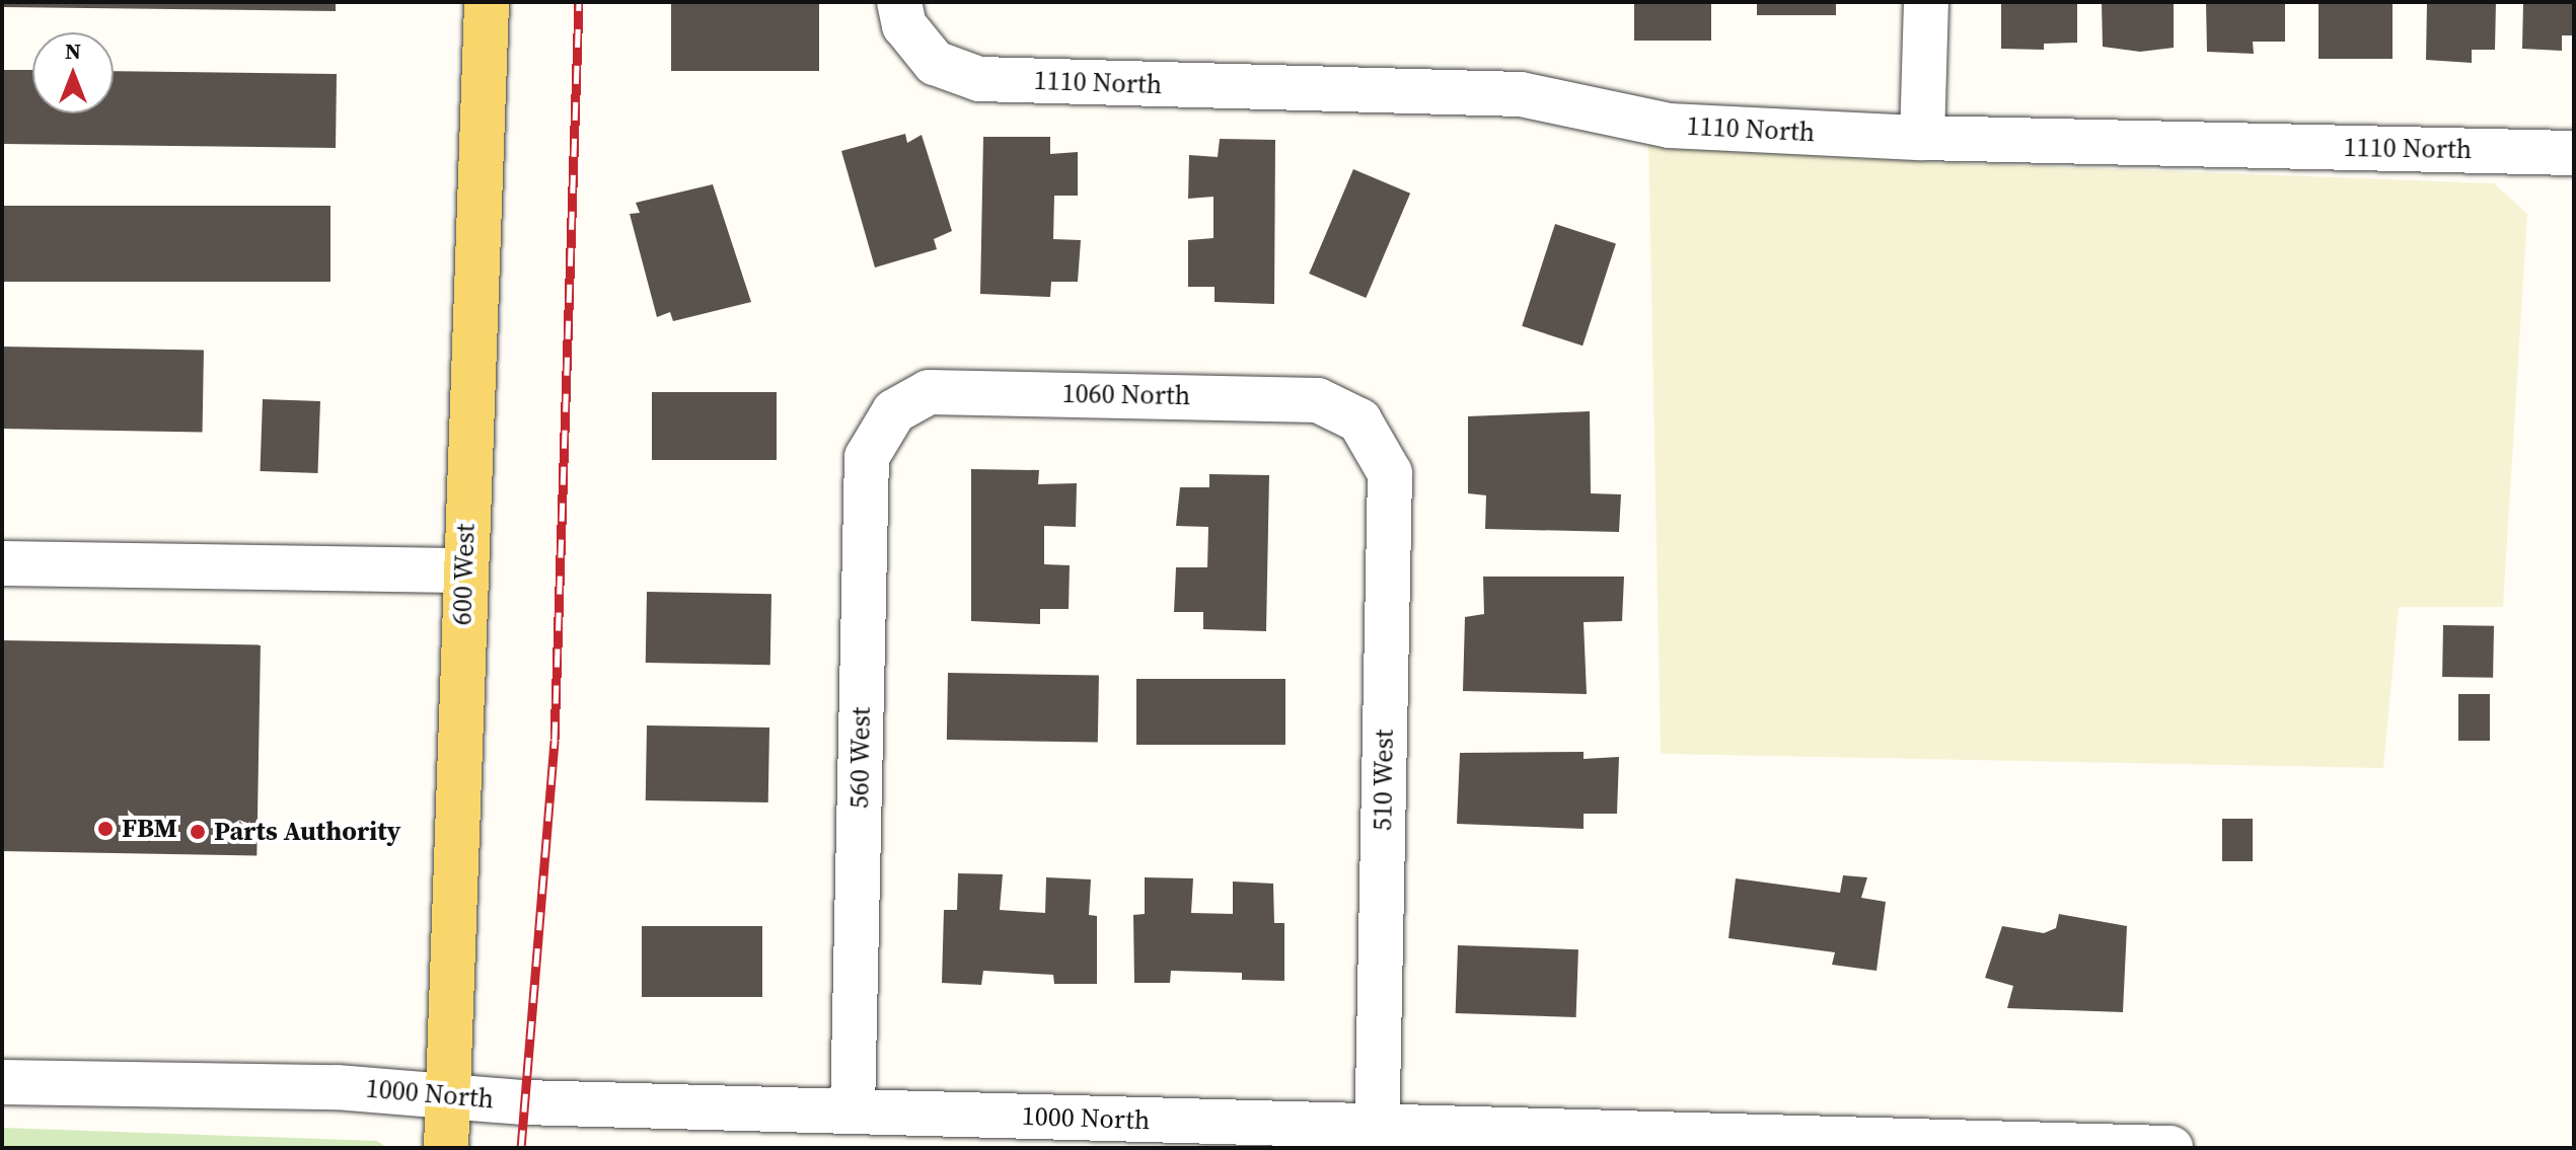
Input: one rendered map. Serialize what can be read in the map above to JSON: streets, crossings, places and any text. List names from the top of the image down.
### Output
{
  "streets": {
    "main road": ["600 West"],
    "street": [
      "1110 North",
      "1060 North",
      "560 West",
      "510 West",
      "1000 North"
    ]
  },
  "crossings": [
    ["1060 North", "560 West"],
    ["1060 North", "510 West"],
    ["600 West", "1000 North"],
    ["560 West", "1000 North"],
    ["510 West", "1000 North"]
  ],
  "places": ["FBM", "Parts Authority"],
  "north": "top"
}
